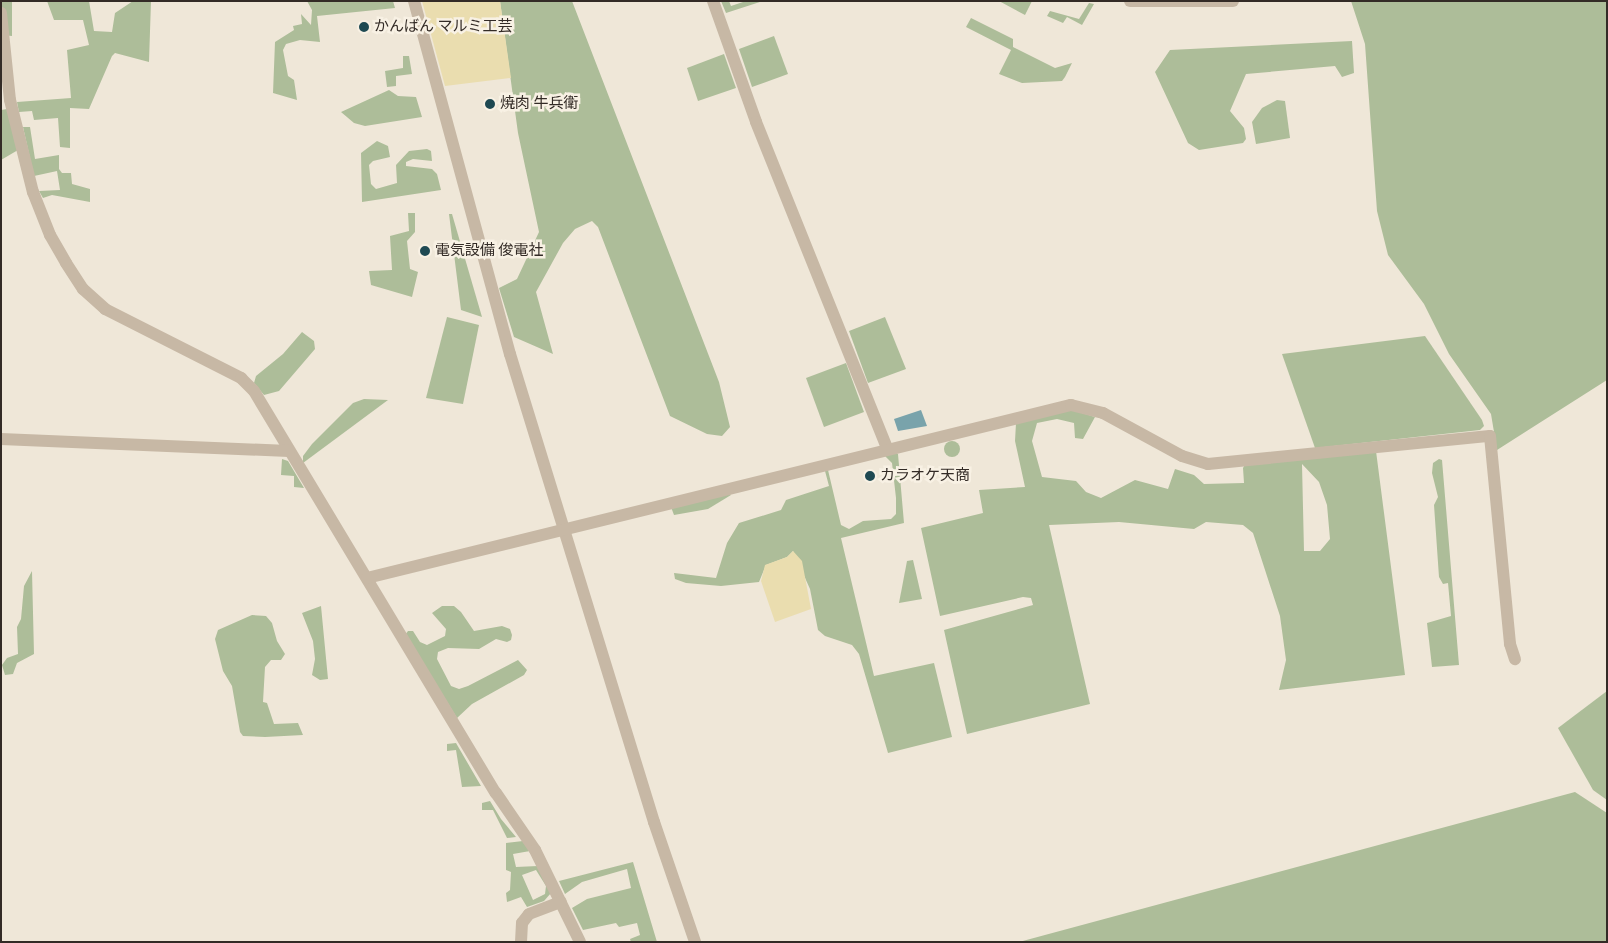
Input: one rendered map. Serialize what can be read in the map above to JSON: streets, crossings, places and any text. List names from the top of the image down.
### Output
{
  "places": [
    "かんばん マルミ工芸",
    "焼肉 牛兵衛",
    "電気設備 俊電社",
    "カラオケ天商"
  ]
}
